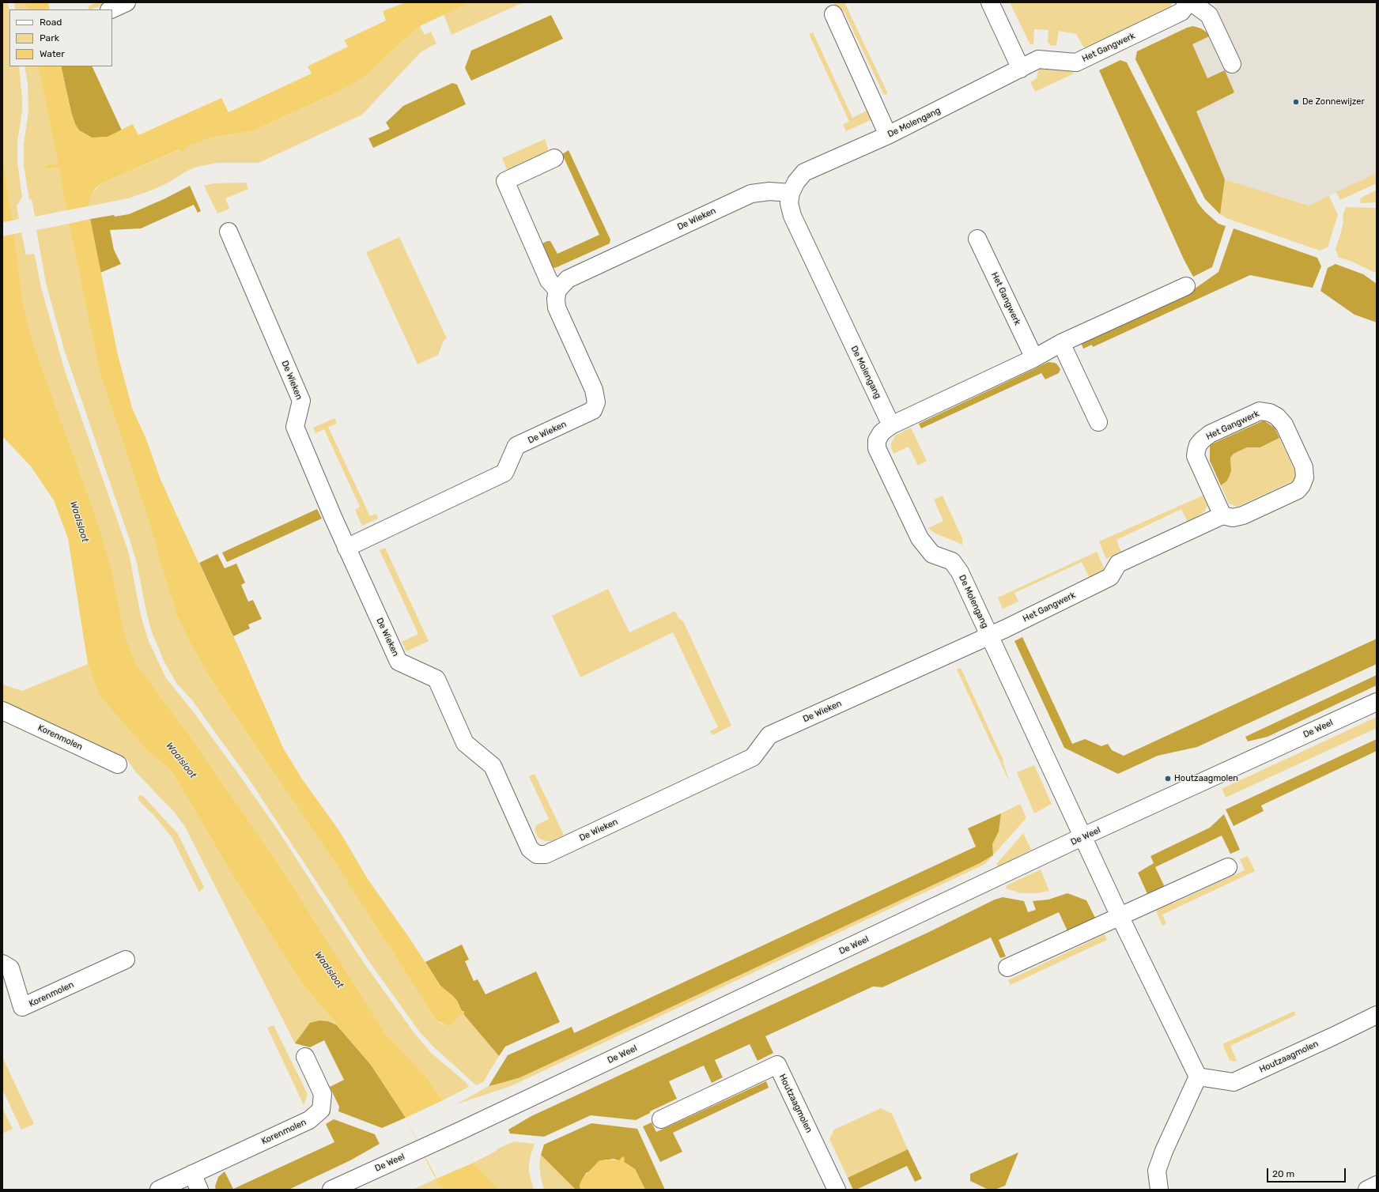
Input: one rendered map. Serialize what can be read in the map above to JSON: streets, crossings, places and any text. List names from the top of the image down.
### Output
{
  "streets": {
    "street": [
      "Het Gangwerk",
      "De Molengang",
      "De Wieken",
      "De Weel",
      "Korenmolen",
      "Houtzaagmolen"
    ]
  },
  "crossings": [
    ["Het Gangwerk", "De Molengang"],
    ["Het Gangwerk", "De Wieken"],
    ["De Molengang", "De Wieken"],
    ["De Molengang", "De Weel"]
  ],
  "water": ["Waalsloot"],
  "places": ["De Zonnewijzer", "Houtzaagmolen"],
  "legend": ["Road", "Park", "Water"],
  "scale_bar": "20 m"
}
